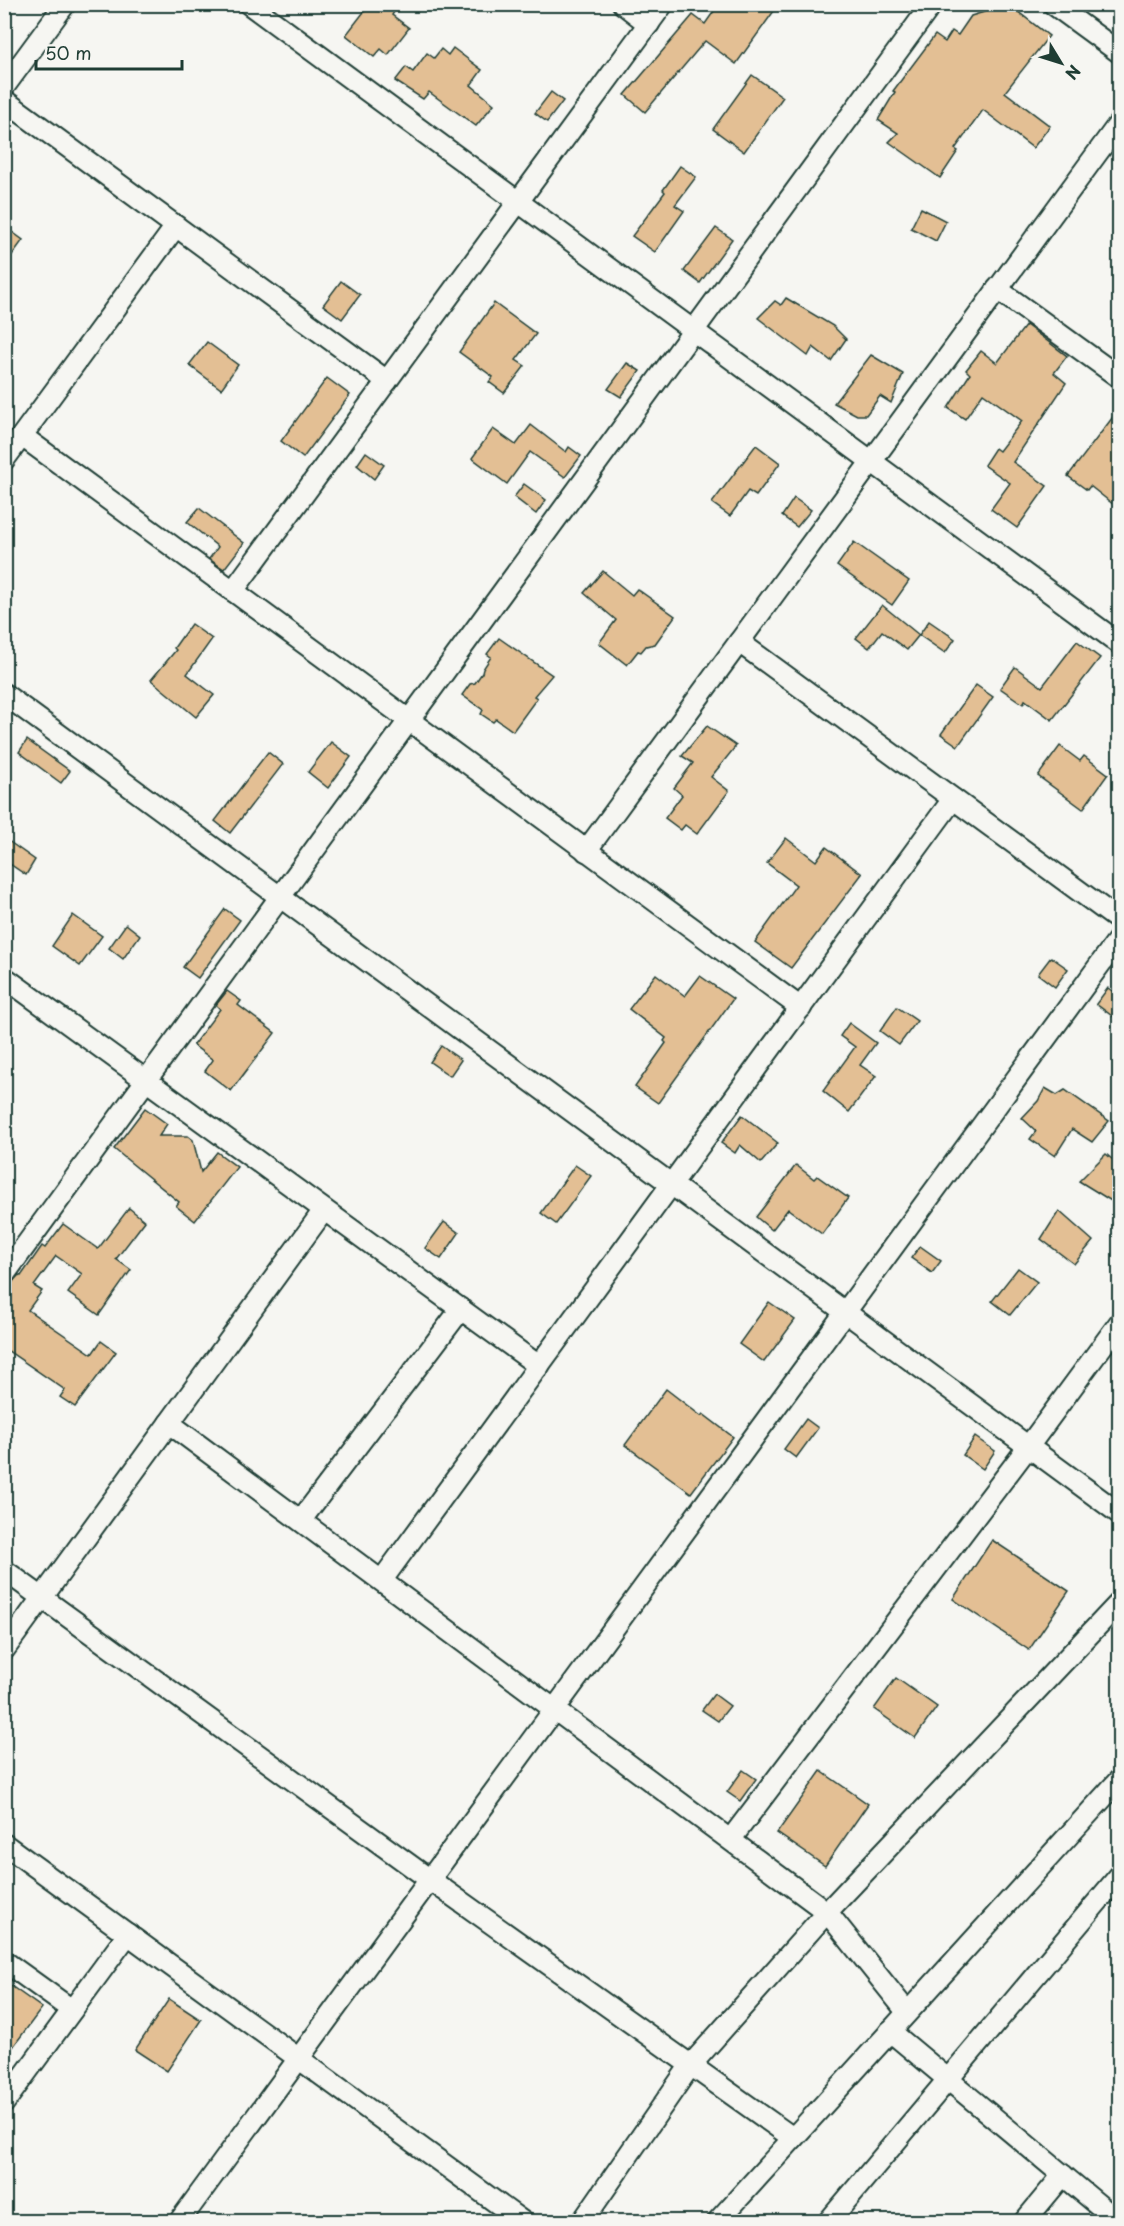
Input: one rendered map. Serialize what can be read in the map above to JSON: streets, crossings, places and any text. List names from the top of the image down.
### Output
{
  "scale_bar": "50 m",
  "north": "bottom right"
}
